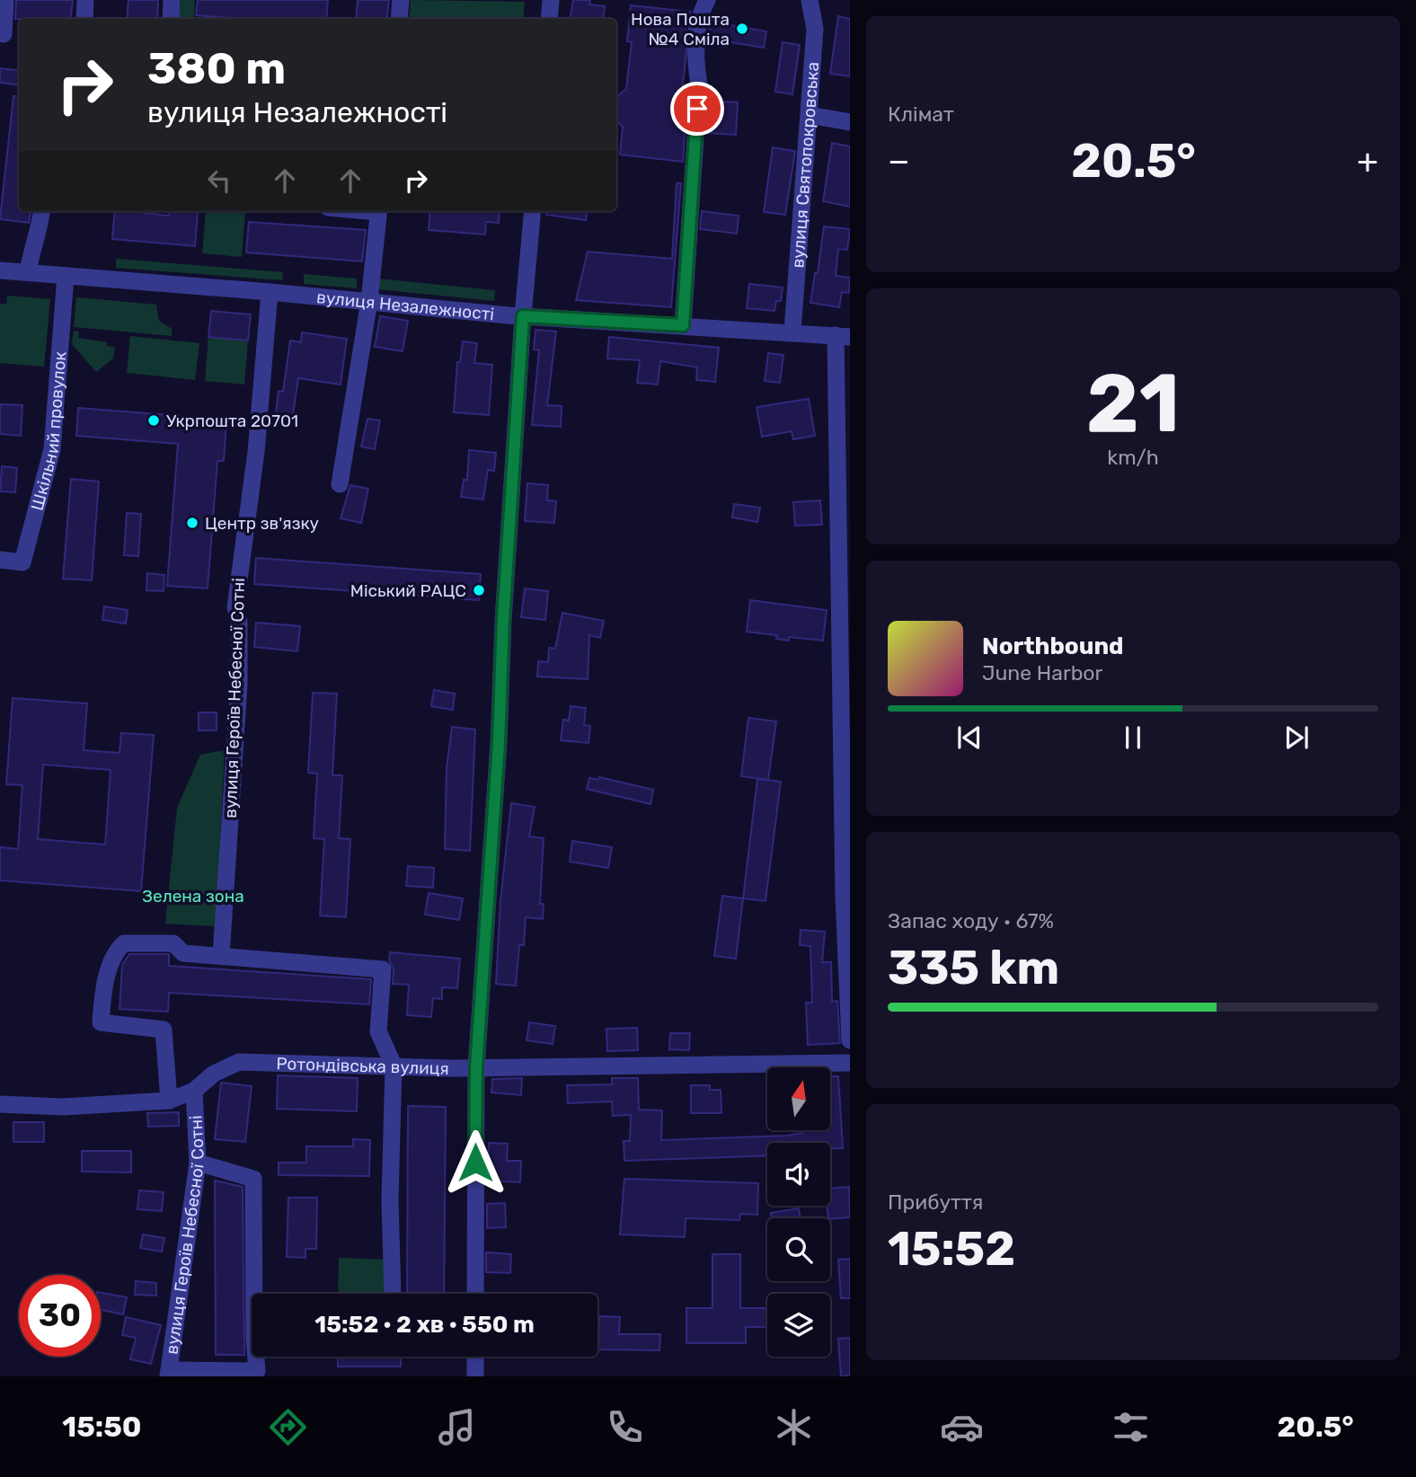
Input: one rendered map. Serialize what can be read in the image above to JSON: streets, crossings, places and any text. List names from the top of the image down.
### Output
{
  "streets": {
    "street": [
      "вулиця Святопокровська",
      "вулиця Незалежності",
      "Шкільний провулок",
      "вулиця Героїв Небесної Сотні",
      "Ротондівська вулиця"
    ]
  },
  "crossings": [
    ["вулиця Святопокровська", "вулиця Незалежності"],
    ["вулиця Незалежності", "Шкільний провулок"],
    ["вулиця Незалежності", "вулиця Героїв Небесної Сотні"],
    ["вулиця Героїв Небесної Сотні", "Ротондівська вулиця"]
  ],
  "parks": ["Зелена зона"],
  "places": [
    "Нова Пошта №4 Сміла",
    "Укрпошта 20701",
    "Центр зв'язку",
    "Міський РАЦС"
  ],
  "north": "top",
  "page": {
    "tile": [
      "Клімат",
      ["21", "km/h"],
      ["Запас ходу · 67%", "335 km"],
      ["Прибуття", "15:52"]
    ],
    "turn": ["380 m", "вулиця Незалежності"],
    "heat": ["−", "20.5°", "+"],
    "song": ["Northbound", "June Harbor"],
    "limit": "30",
    "trip": "15:52 · 2 хв · 550 m",
    "tabs": ["15:50", "20.5°"]
  }
}
